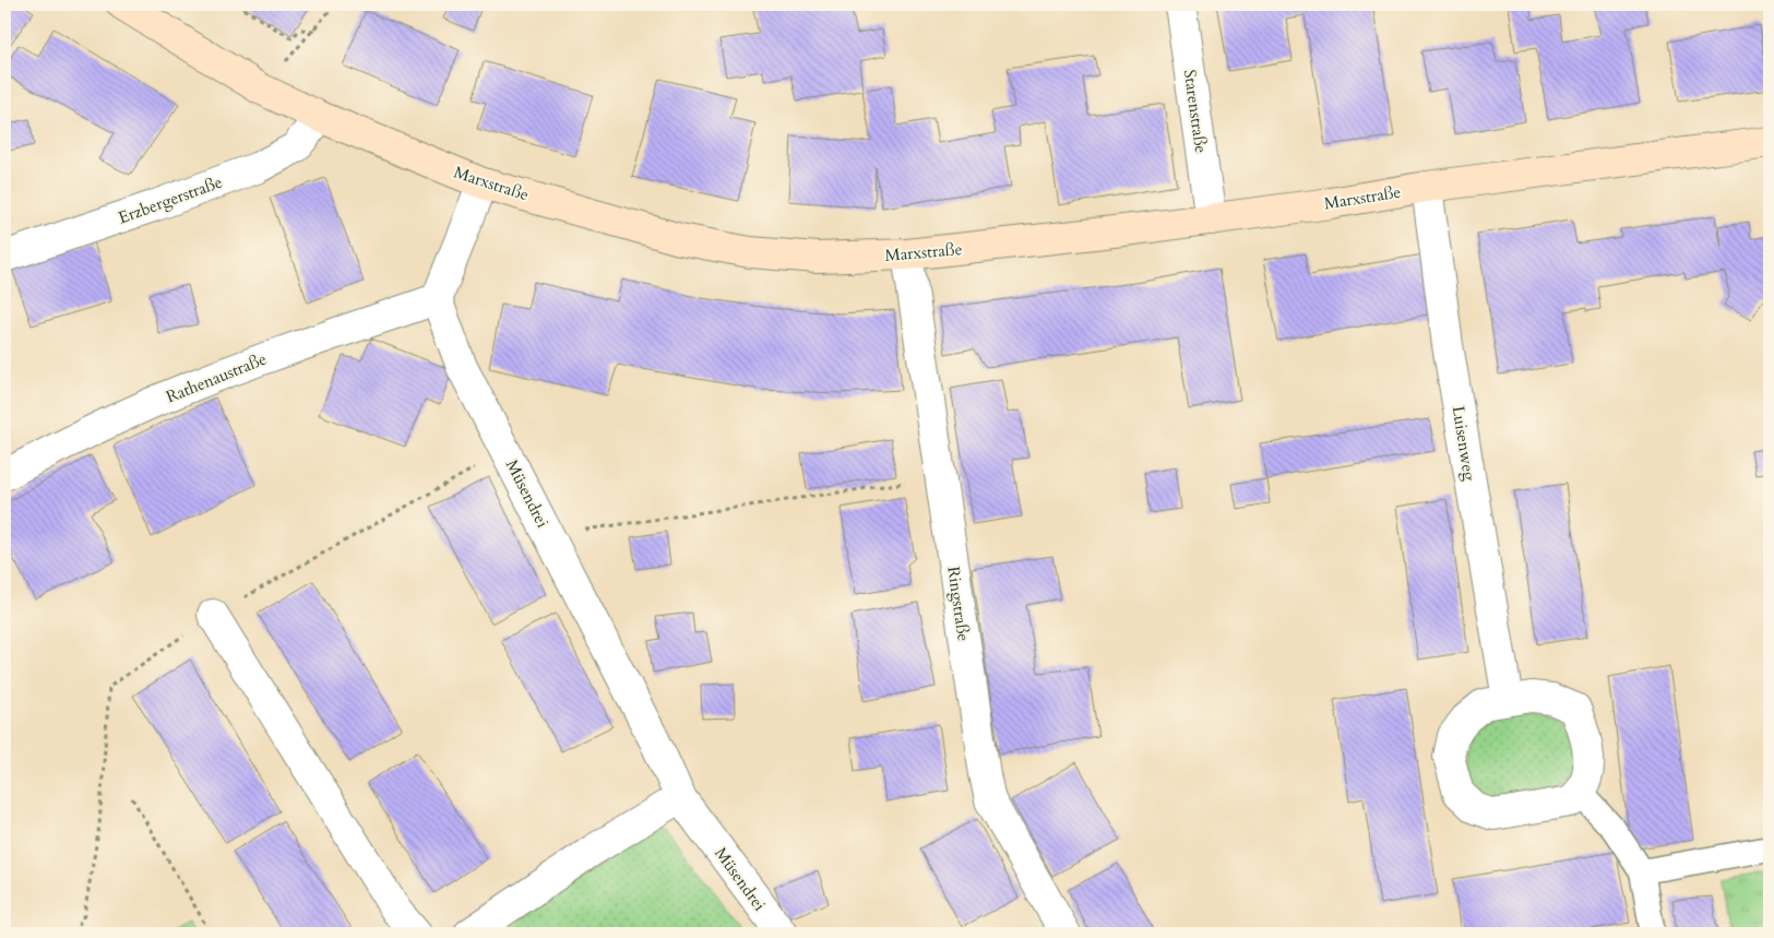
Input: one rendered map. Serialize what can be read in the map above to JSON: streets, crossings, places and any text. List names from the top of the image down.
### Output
{
  "streets": {
    "street": [
      "Starenstraße",
      "Marxstraße",
      "Erzbergerstraße",
      "Rathenaustraße",
      "Luisenweg",
      "Müsendrei",
      "Ringstraße"
    ]
  },
  "crossings": [
    ["Starenstraße", "Marxstraße"],
    ["Marxstraße", "Erzbergerstraße"],
    ["Marxstraße", "Luisenweg"],
    ["Marxstraße", "Ringstraße"],
    ["Rathenaustraße", "Müsendrei"]
  ]
}
